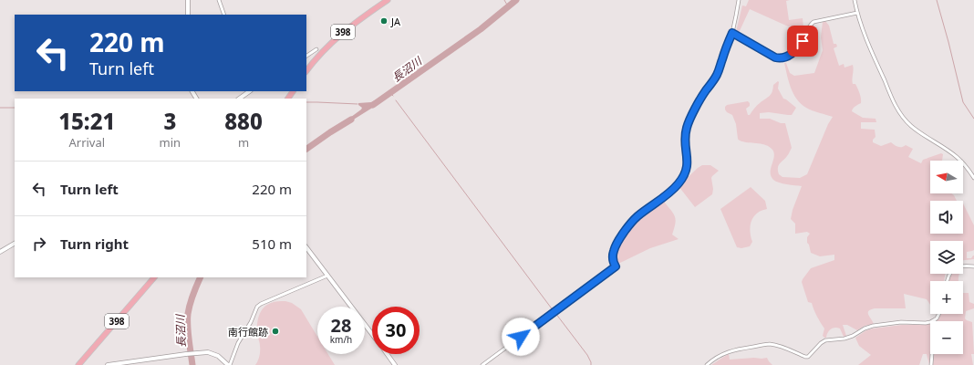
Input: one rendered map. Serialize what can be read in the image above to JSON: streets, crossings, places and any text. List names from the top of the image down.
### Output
{
  "streets": {
    "highway": ["398"]
  },
  "water": ["長沼川"],
  "places": ["JA", "南行館跡"],
  "north": "left",
  "page": {
    "turn": ["220 m", "Turn left"],
    "eta": [
      "15:21",
      "Arrival",
      "3",
      "min",
      "880",
      "m"
    ],
    "map_buttons": ["+", "−"],
    "list": [
      {
        "name": "Turn left",
        "value": "220 m"
      },
      {
        "name": "Turn right",
        "value": "510 m"
      }
    ],
    "speed": "28 km/h",
    "limit": "30"
  }
}
